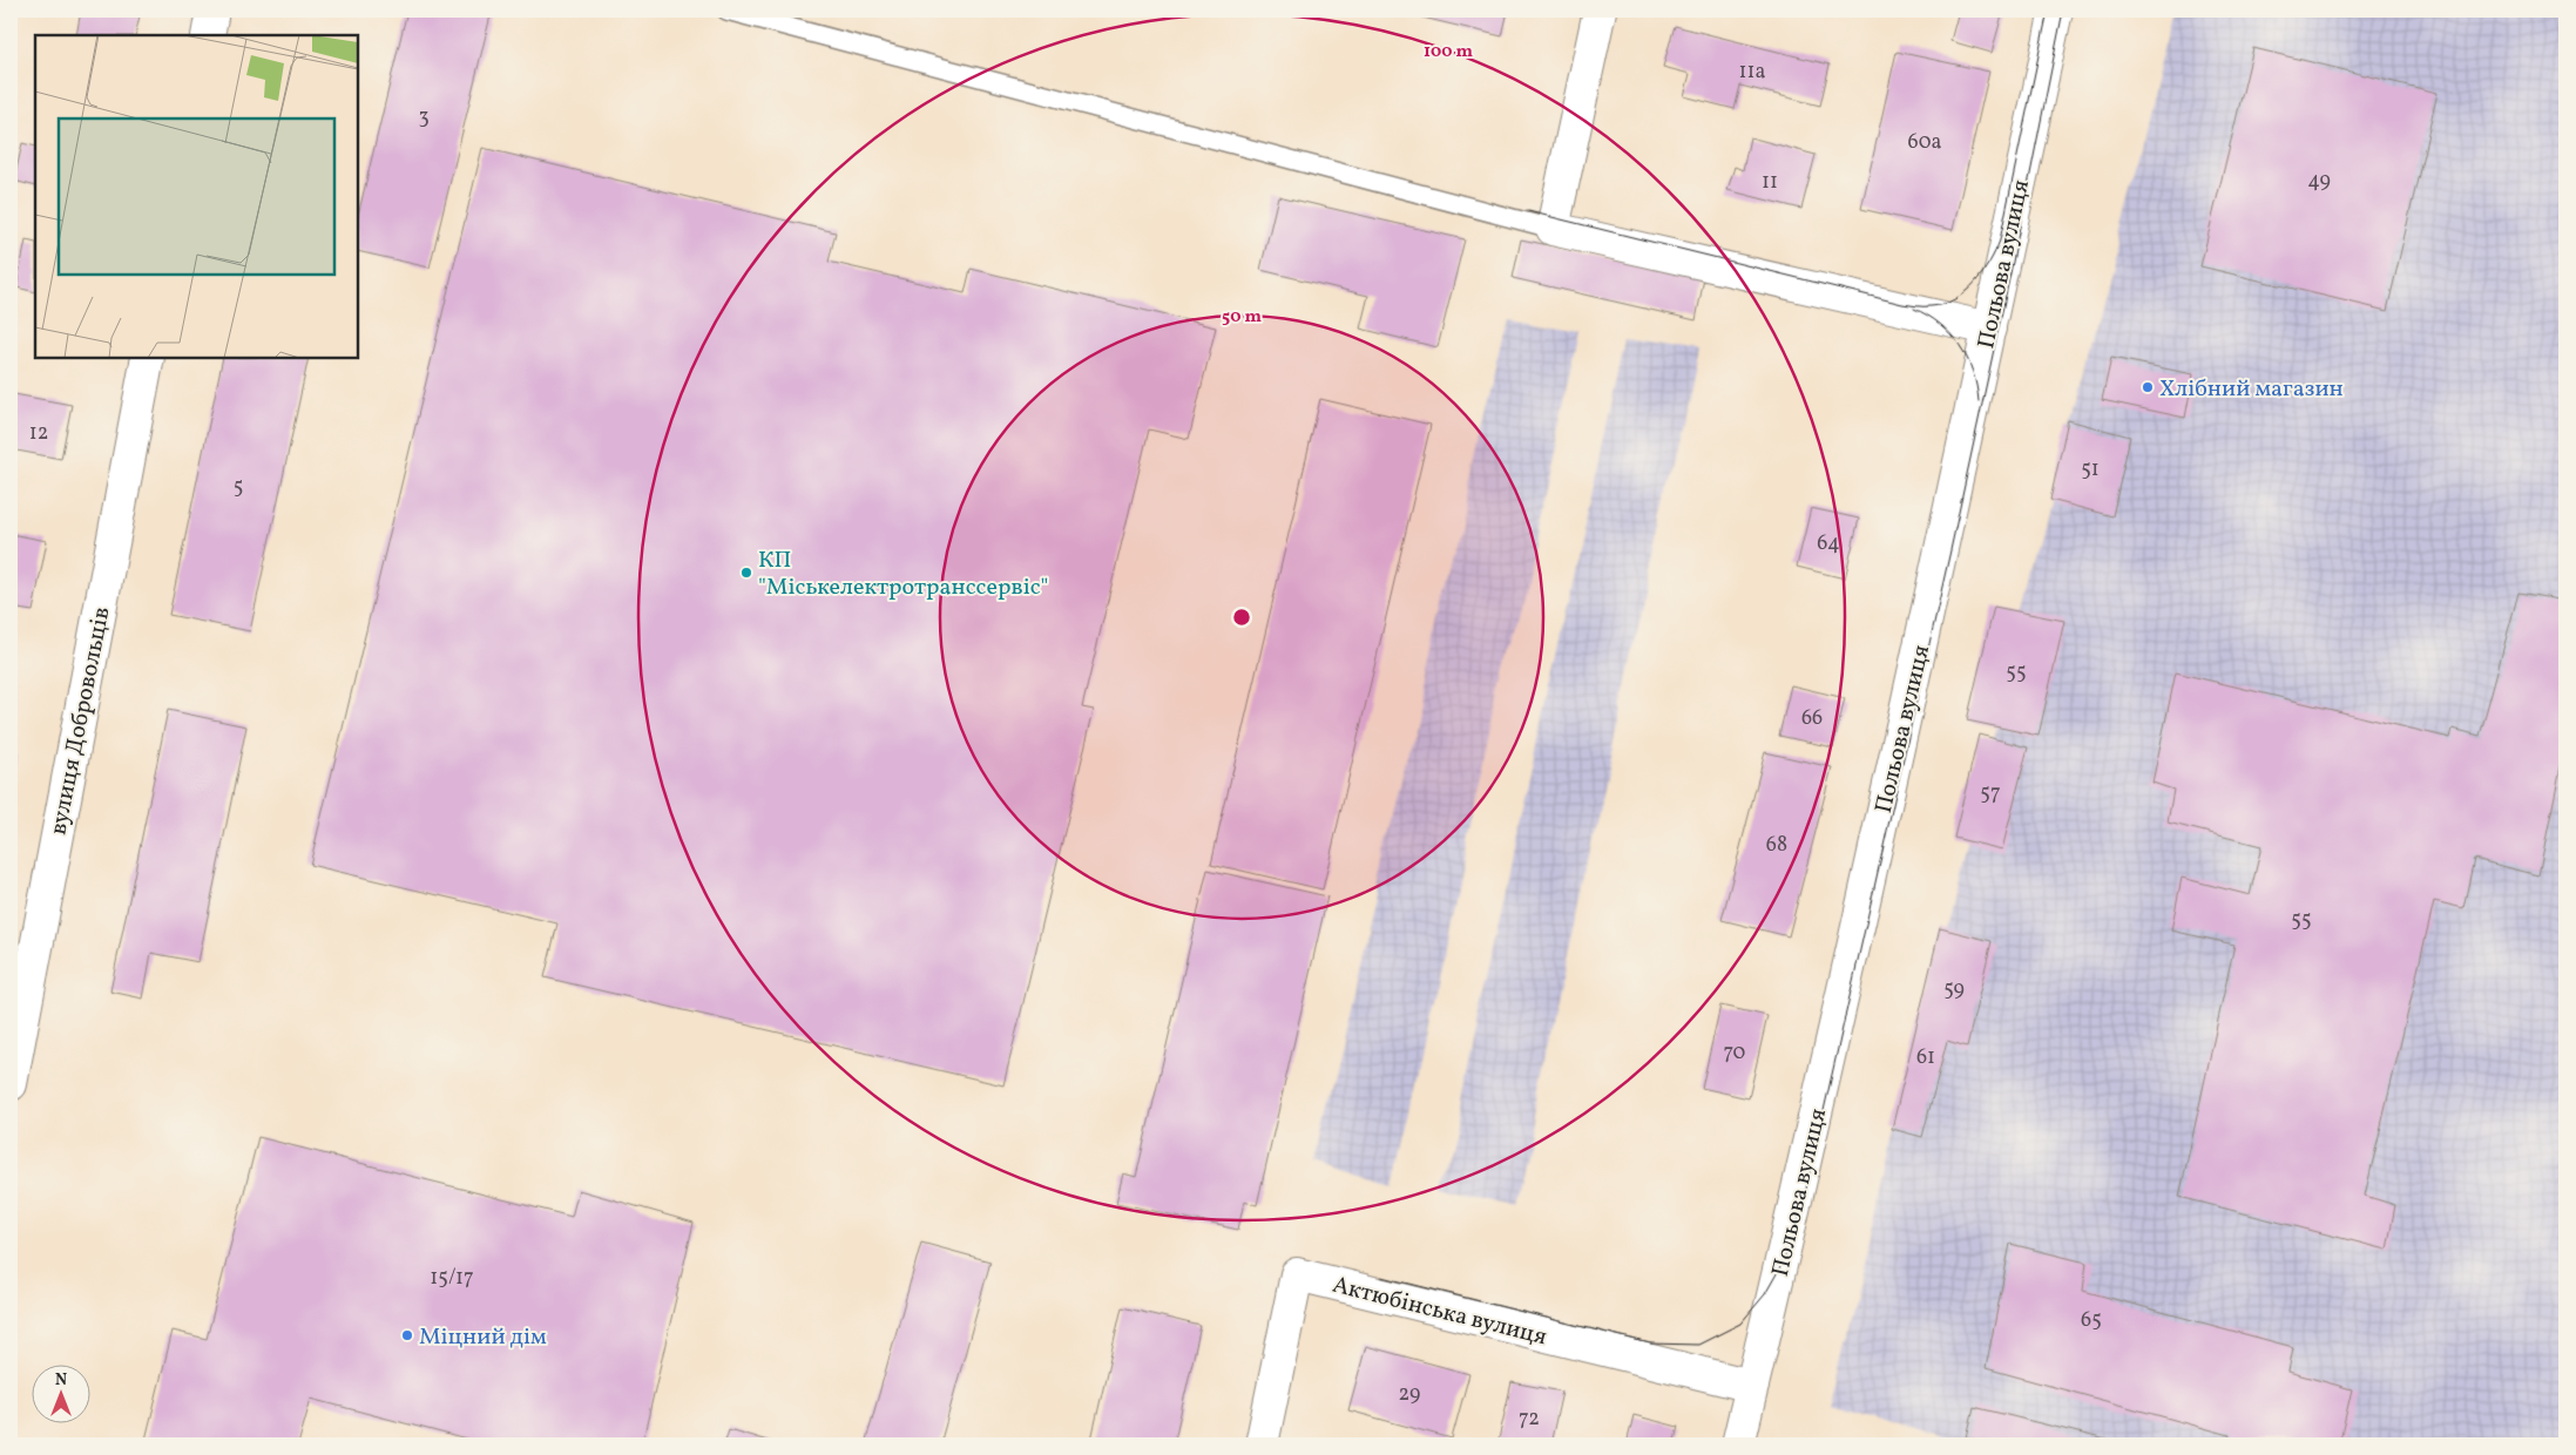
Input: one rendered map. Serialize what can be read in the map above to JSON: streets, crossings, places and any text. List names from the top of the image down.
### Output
{
  "streets": {
    "street": ["Польова вулиця", "вулиця Добровольців", "Актюбінська вулиця"]
  },
  "crossings": [
    ["Польова вулиця", "Актюбінська вулиця"]
  ],
  "places": ["Хлібний магазин", "КП \"Міськелектротранссервіс\"", "Міцний дім"],
  "house_numbers": [
    "11а",
    "3",
    "60а",
    "49",
    "11",
    "12",
    "51",
    "5",
    "64",
    "55",
    "66",
    "57",
    "68",
    "55",
    "59",
    "70",
    "61",
    "15/17",
    "65",
    "29",
    "72"
  ],
  "north": "top",
  "rings": ["100 m", "50 m"]
}
